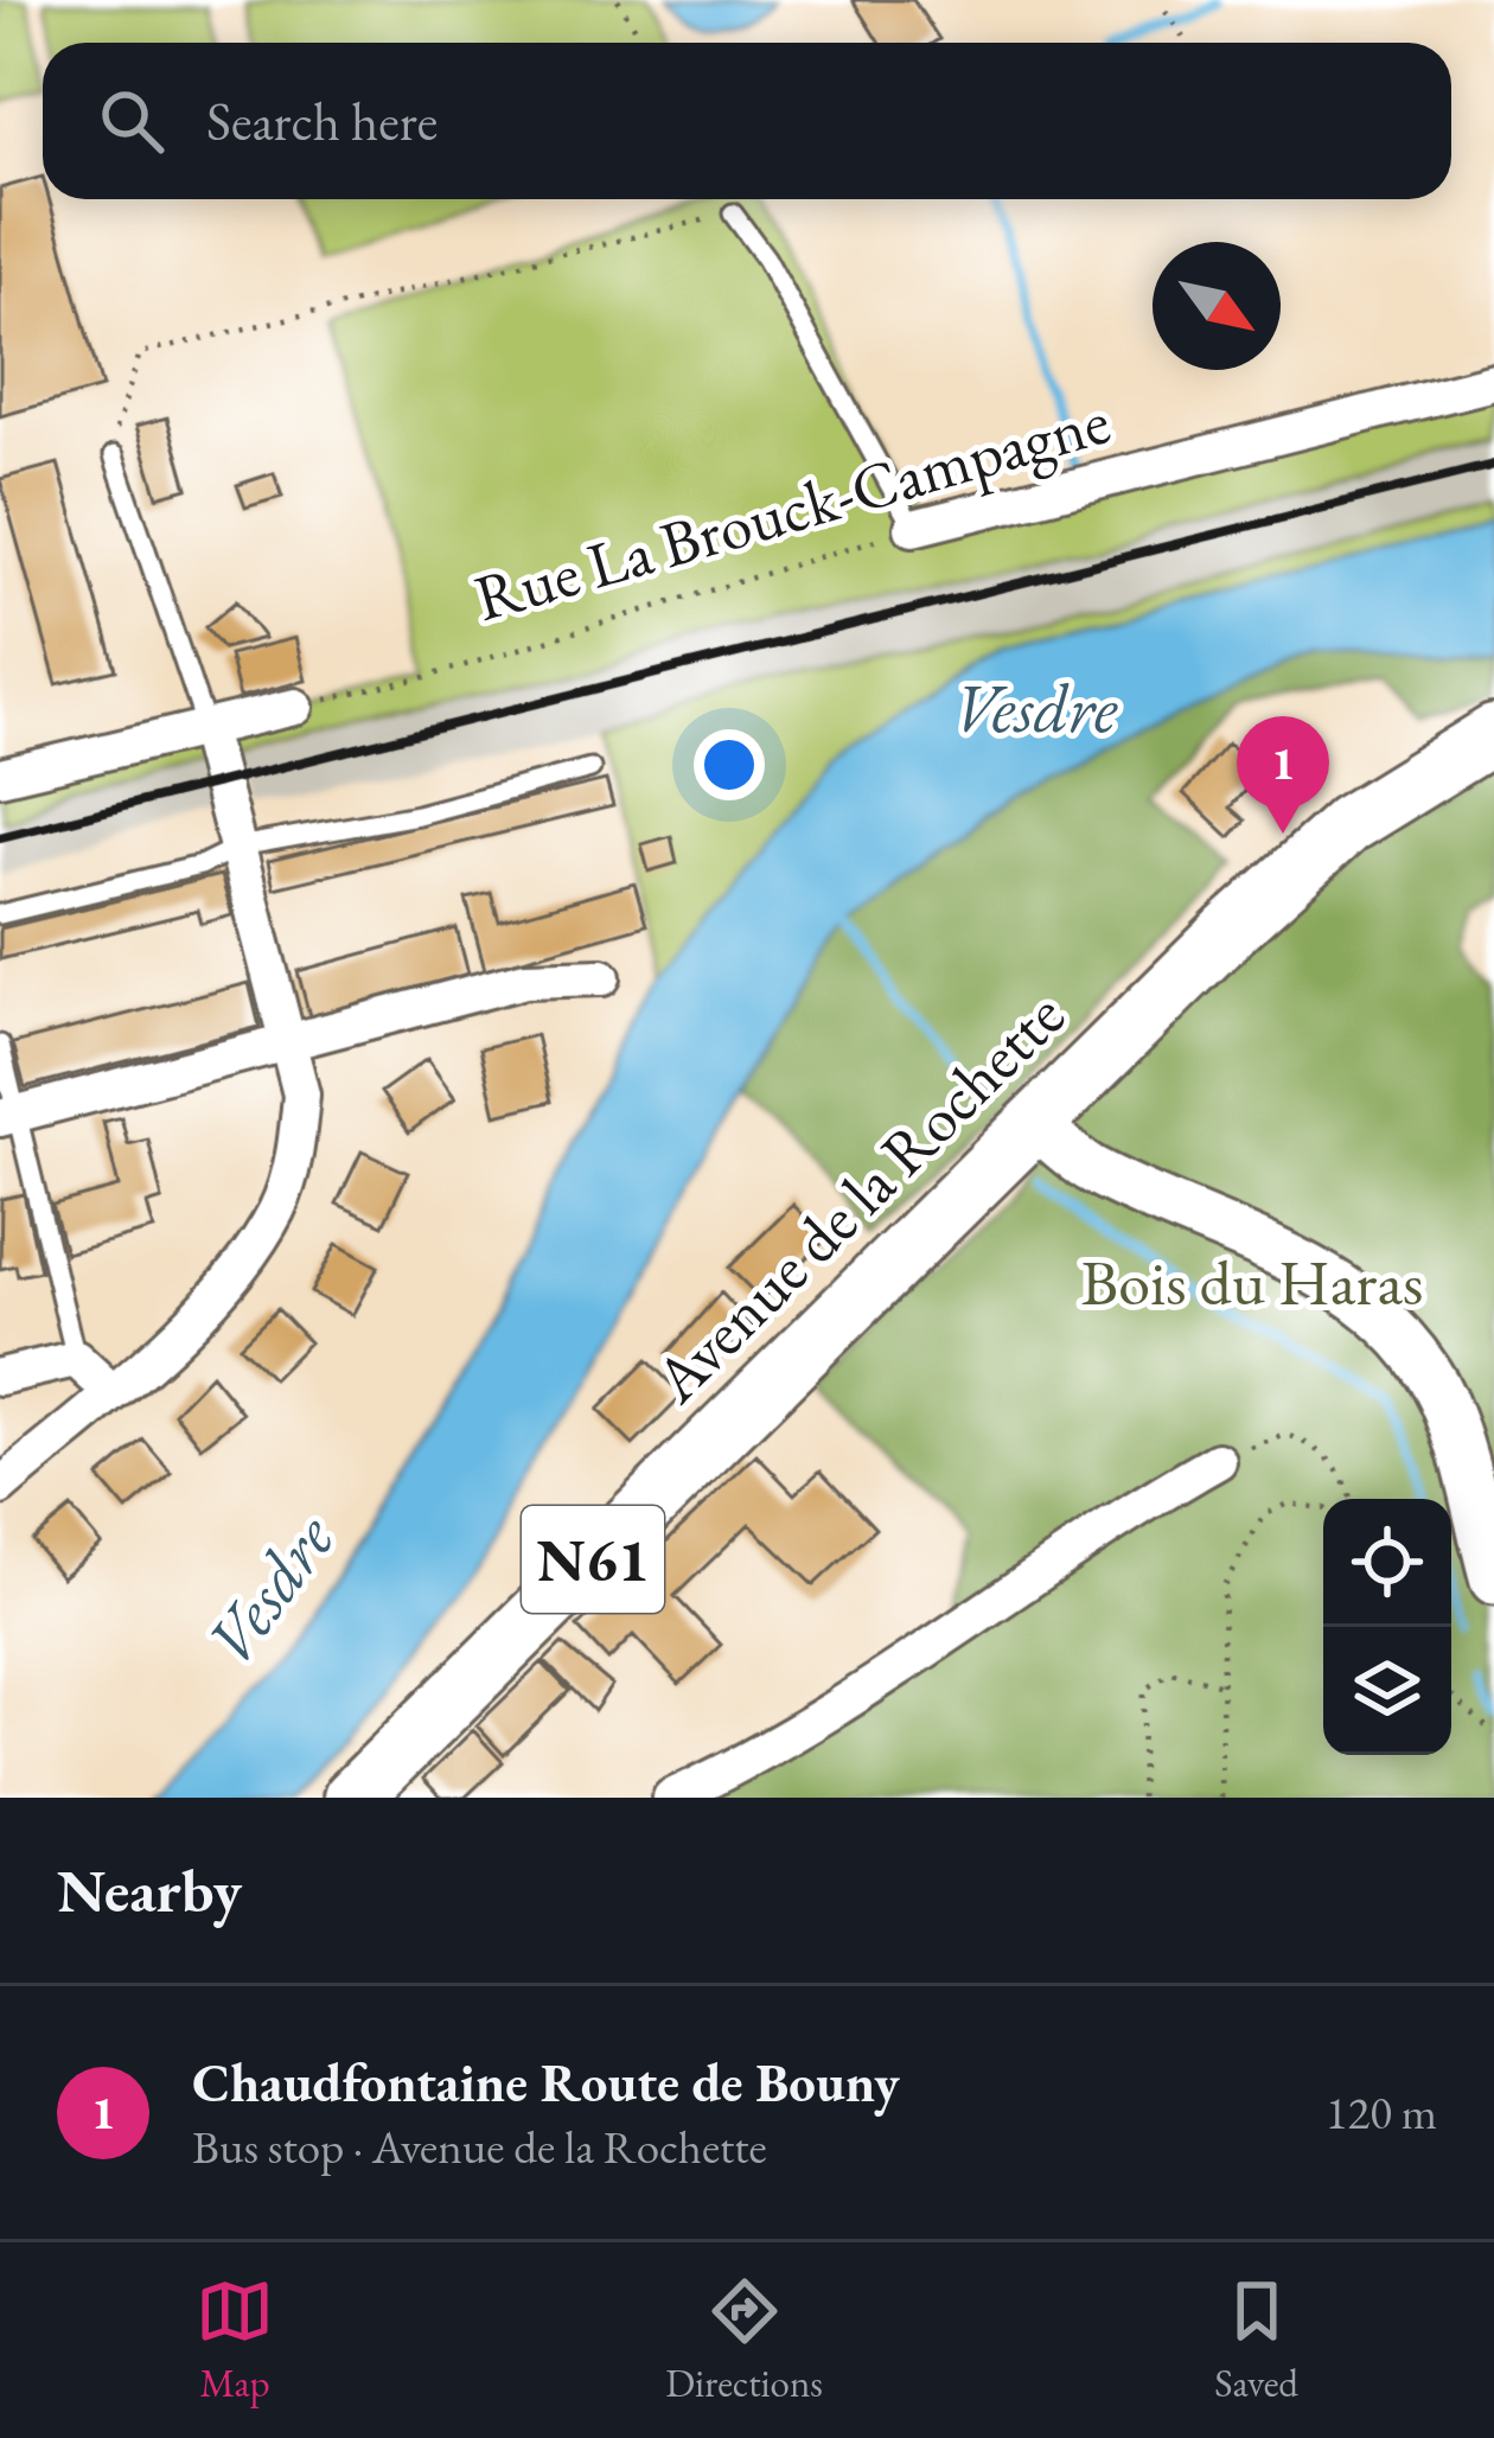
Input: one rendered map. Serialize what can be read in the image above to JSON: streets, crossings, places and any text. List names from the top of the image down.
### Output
{
  "streets": {
    "main road": ["Avenue de la Rochette", "N61"],
    "street": ["Rue La Brouck-Campagne"]
  },
  "water": ["Vesdre"],
  "parks": ["Bois du Haras"],
  "north": "bottom right",
  "page": {
    "search": "Search here",
    "pins": "1",
    "heading": "Nearby",
    "list": [
      {
        "mark": "1",
        "name": "Chaudfontaine Route de Bouny",
        "note": "Bus stop · Avenue de la Rochette",
        "value": "120 m"
      }
    ],
    "nav": ["Map", "Directions", "Saved"]
  }
}
